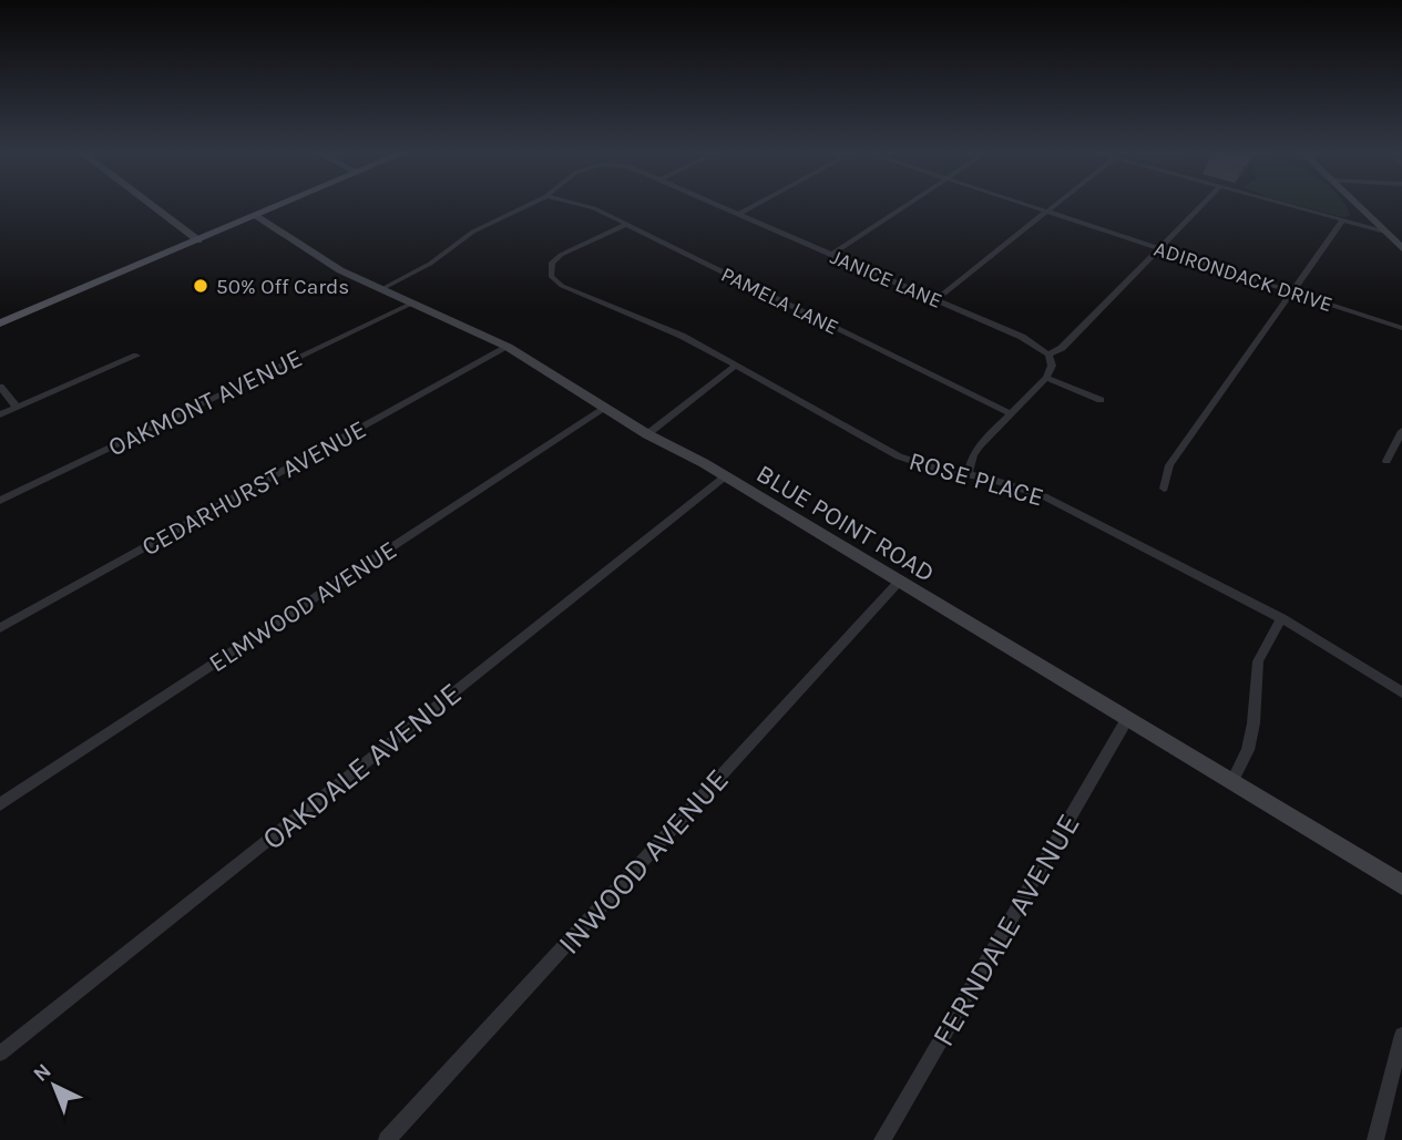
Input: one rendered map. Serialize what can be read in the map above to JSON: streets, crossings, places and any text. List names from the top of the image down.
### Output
{
  "streets": {
    "street": [
      "ADIRONDACK DRIVE",
      "JANICE LANE",
      "PAMELA LANE",
      "OAKMONT AVENUE",
      "ROSE PLACE",
      "CEDARHURST AVENUE",
      "BLUE POINT ROAD",
      "ELMWOOD AVENUE",
      "OAKDALE AVENUE",
      "INWOOD AVENUE",
      "FERNDALE AVENUE"
    ]
  },
  "crossings": [
    ["PAMELA LANE", "ROSE PLACE"],
    ["OAKMONT AVENUE", "BLUE POINT ROAD"],
    ["CEDARHURST AVENUE", "BLUE POINT ROAD"],
    ["BLUE POINT ROAD", "ELMWOOD AVENUE"],
    ["BLUE POINT ROAD", "OAKDALE AVENUE"],
    ["BLUE POINT ROAD", "INWOOD AVENUE"],
    ["BLUE POINT ROAD", "FERNDALE AVENUE"]
  ],
  "places": ["50% Off Cards"],
  "north": "top left"
}
